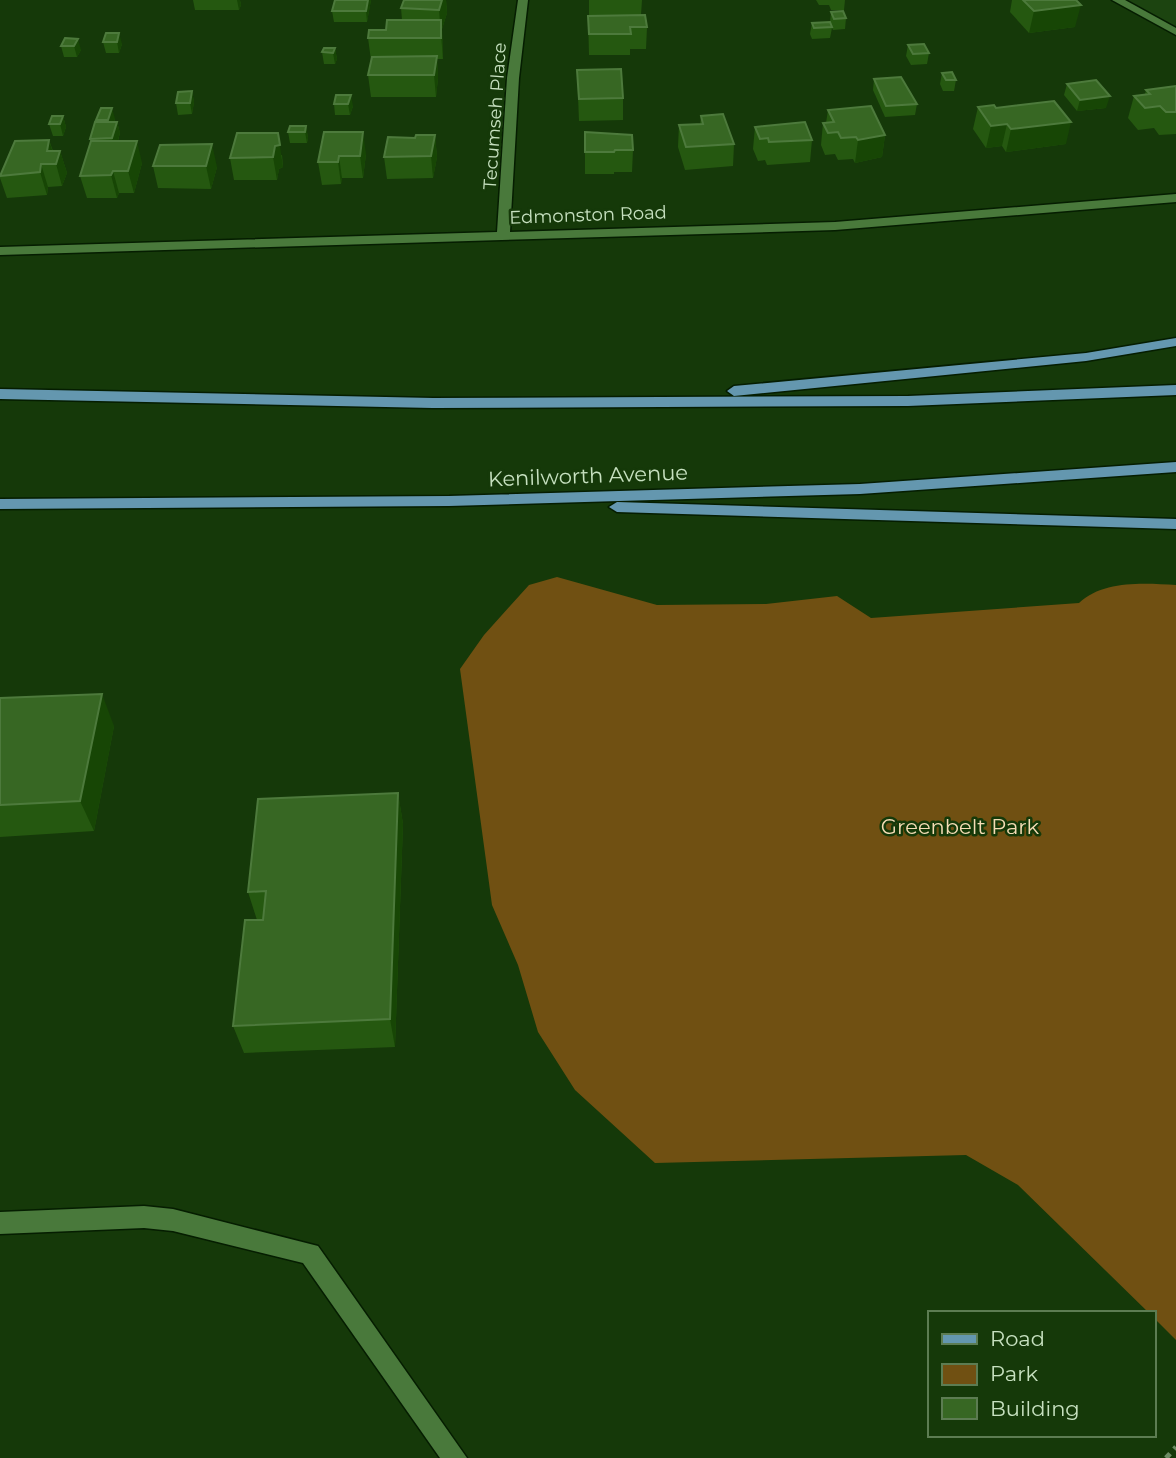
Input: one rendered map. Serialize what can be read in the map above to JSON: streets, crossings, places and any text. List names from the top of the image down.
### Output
{
  "streets": {
    "main road": ["Kenilworth Avenue"],
    "street": ["Tecumseh Place", "Edmonston Road"]
  },
  "crossings": [
    ["Tecumseh Place", "Edmonston Road"]
  ],
  "parks": ["Greenbelt Park"],
  "legend": ["Road", "Park", "Building"]
}
